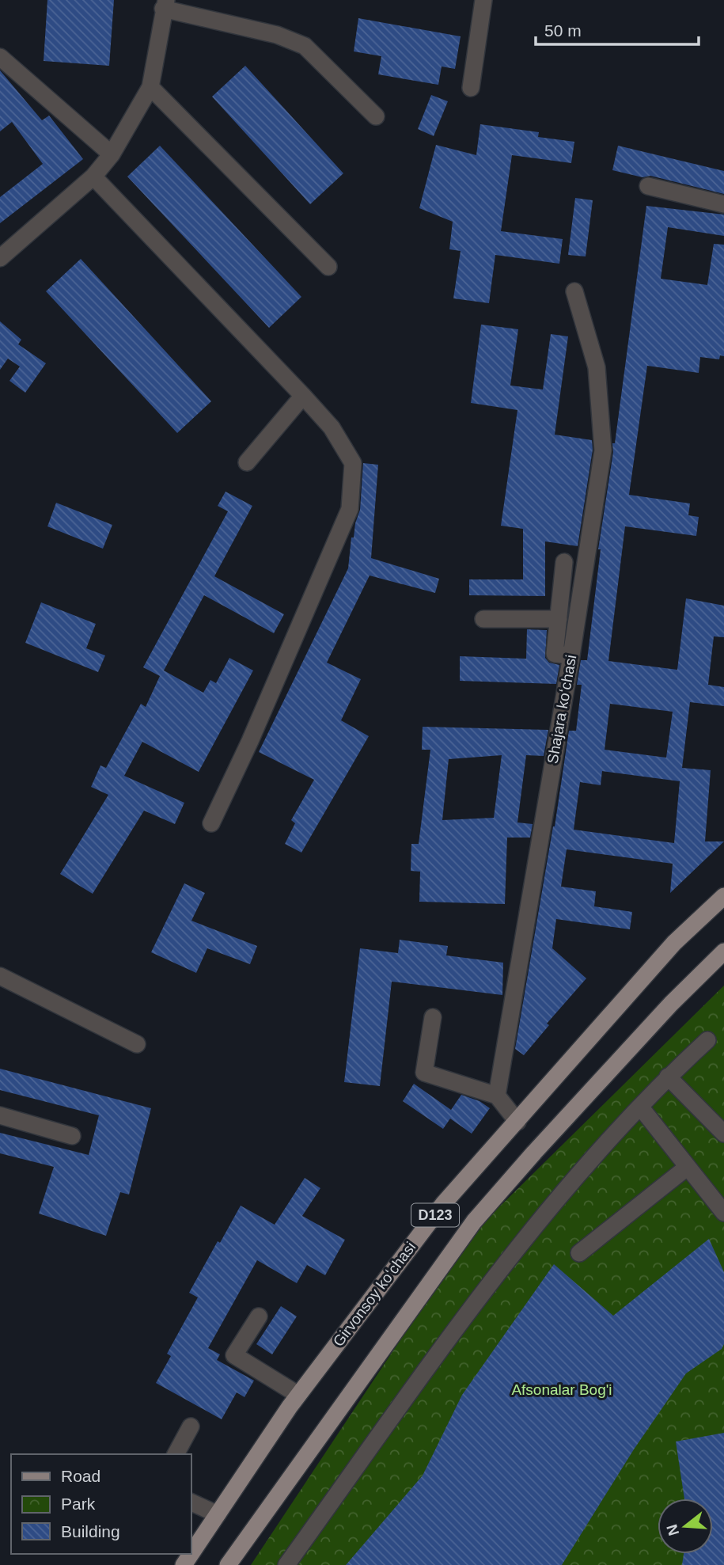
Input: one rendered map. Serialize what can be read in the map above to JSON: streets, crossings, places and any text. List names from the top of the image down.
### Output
{
  "streets": {
    "main road": ["D123", "Girvonsoy koʻchasi"],
    "street": ["Shajara koʻchasi"]
  },
  "parks": ["Afsonalar Bog'i"],
  "legend": ["Road", "Park", "Building"],
  "scale_bar": "50 m",
  "north": "left"
}
